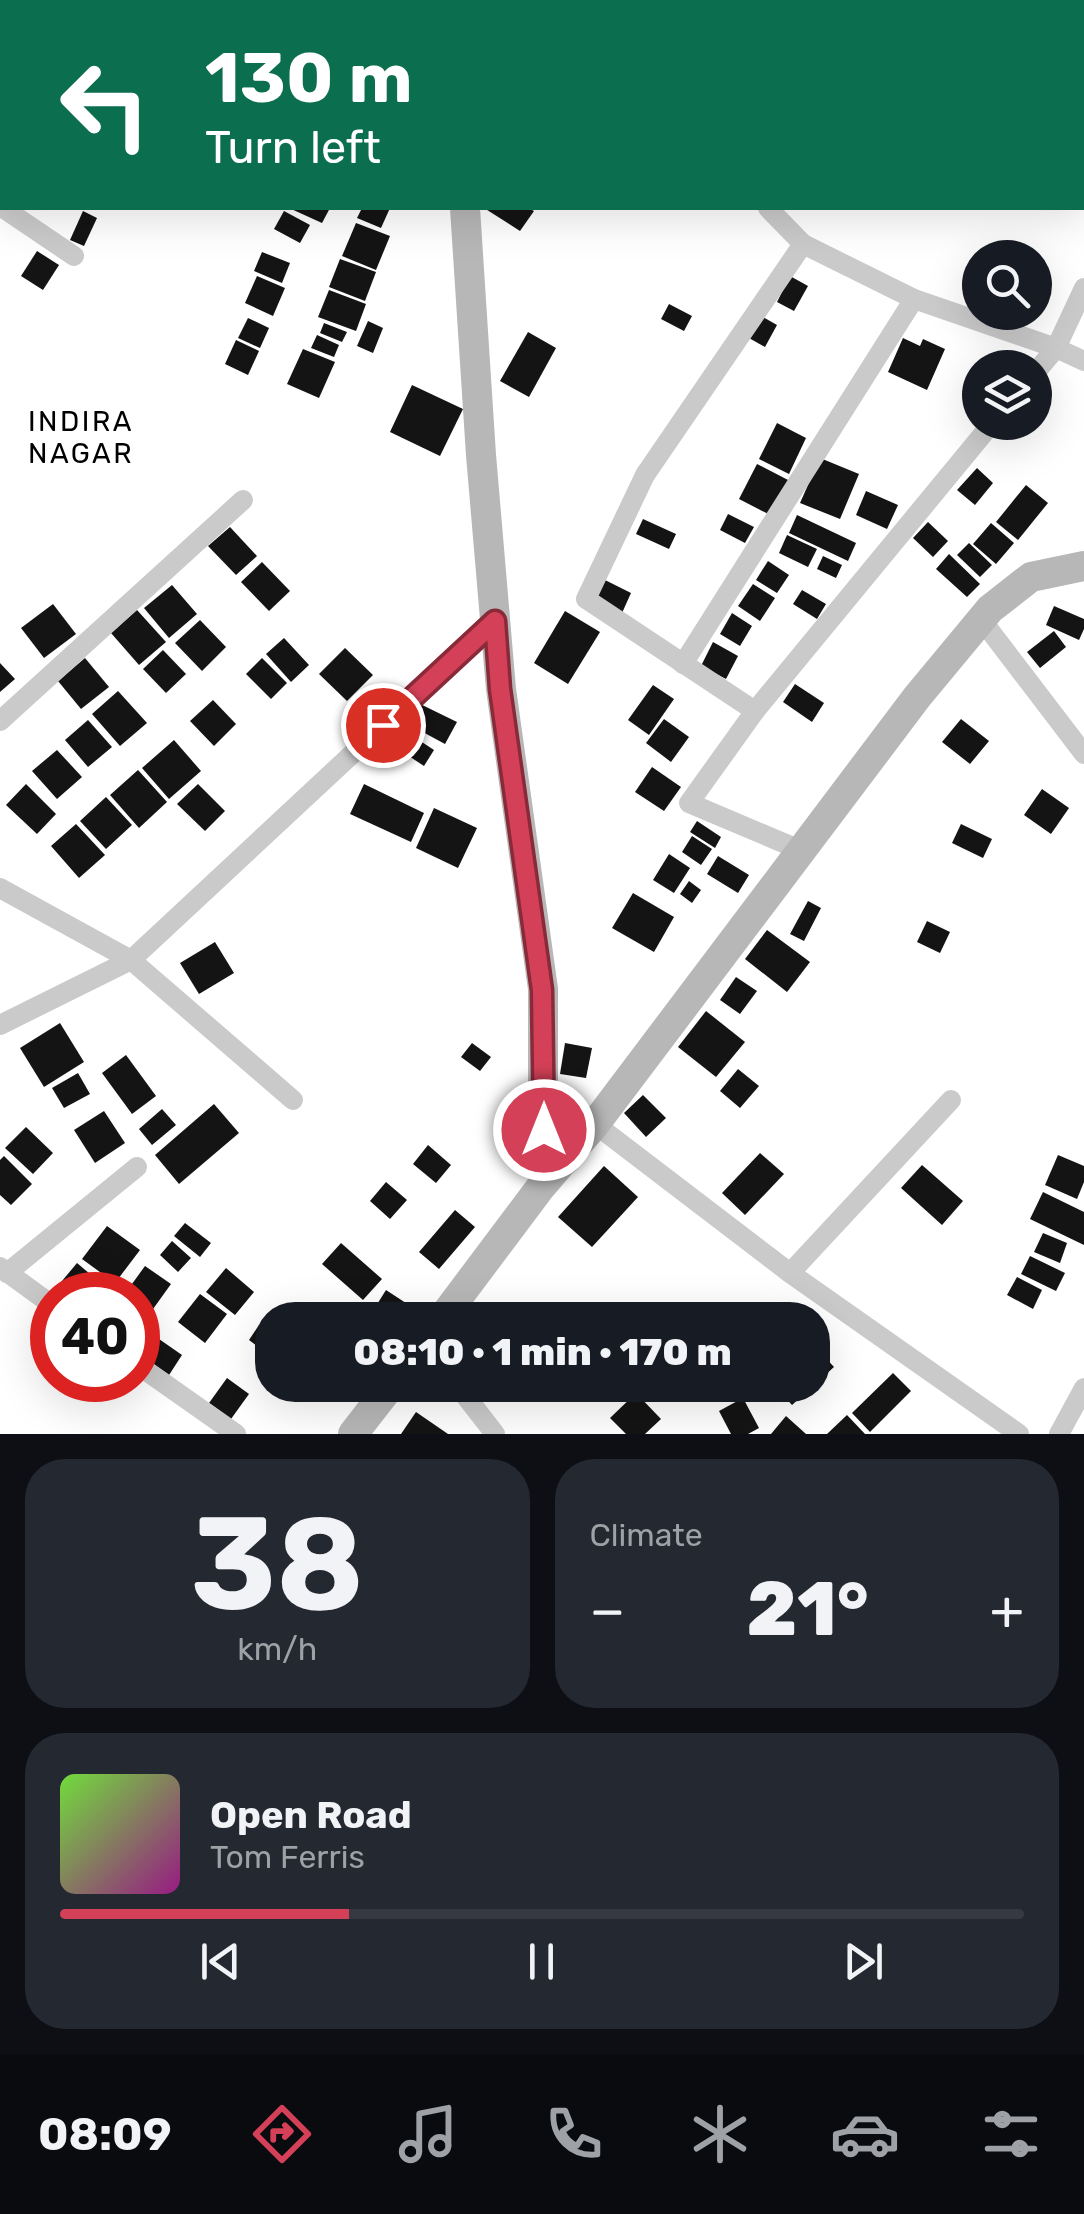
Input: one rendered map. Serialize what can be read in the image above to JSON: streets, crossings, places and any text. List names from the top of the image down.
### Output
{
  "districts": ["INDIRA NAGAR"],
  "page": {
    "turn": ["130 m", "Turn left"],
    "limit": "40",
    "trip": "08:10 · 1 min · 170 m",
    "tile": [
      ["38", "km/h"],
      "Climate"
    ],
    "heat": ["−", "21°", "+"],
    "song": ["Open Road", "Tom Ferris"],
    "tabs": "08:09"
  }
}
